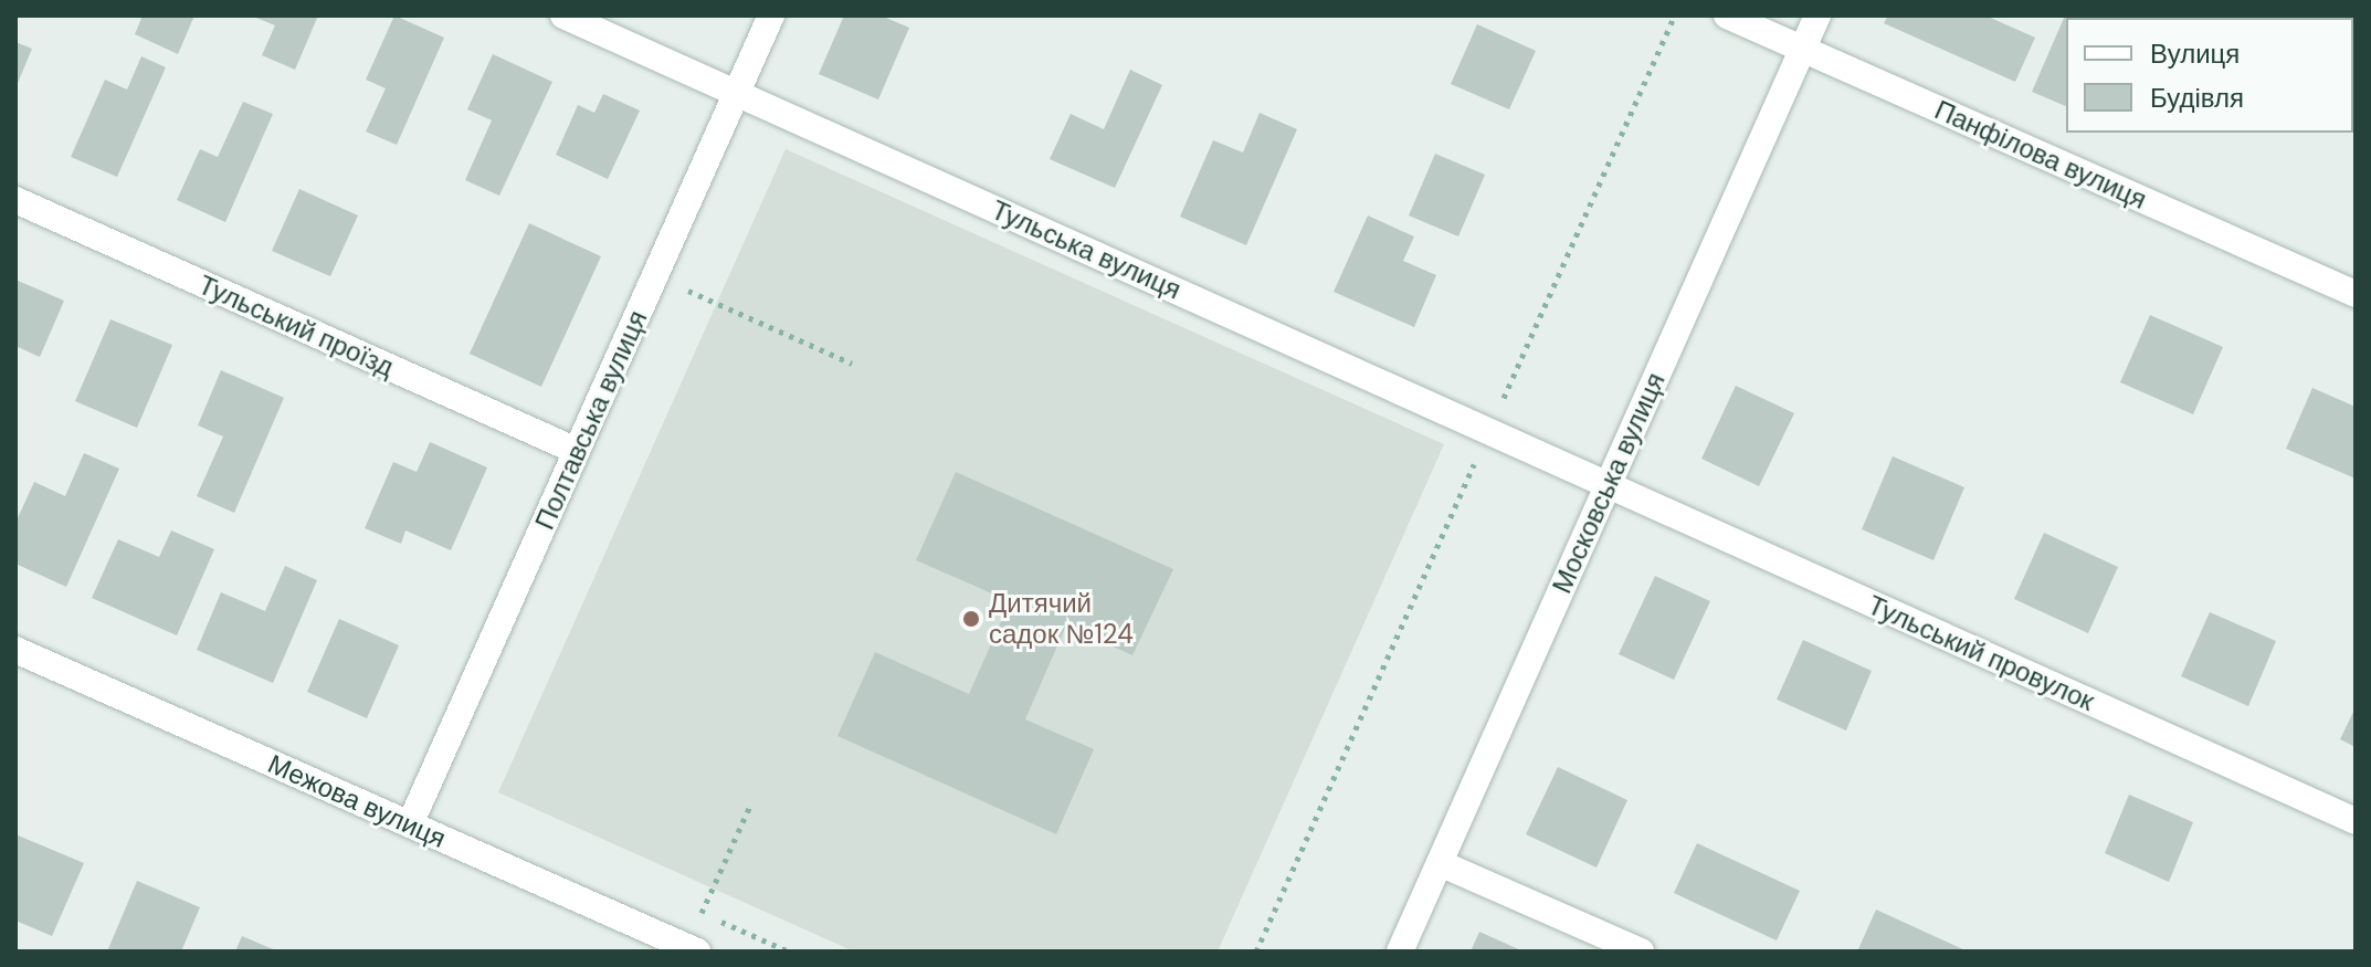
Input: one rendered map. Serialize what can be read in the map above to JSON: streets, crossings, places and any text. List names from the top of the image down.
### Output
{
  "streets": {
    "street": [
      "Панфілова вулиця",
      "Тульська вулиця",
      "Тульський проїзд",
      "Полтавська вулиця",
      "Московська вулиця",
      "Тульський провулок",
      "Межова вулиця"
    ]
  },
  "crossings": [
    ["Панфілова вулиця", "Московська вулиця"],
    ["Тульська вулиця", "Полтавська вулиця"],
    ["Тульська вулиця", "Московська вулиця"],
    ["Тульська вулиця", "Тульський провулок"],
    ["Тульський проїзд", "Полтавська вулиця"],
    ["Полтавська вулиця", "Межова вулиця"],
    ["Московська вулиця", "Тульський провулок"]
  ],
  "places": ["Дитячий садок №124"],
  "legend": ["Вулиця", "Будівля"]
}
